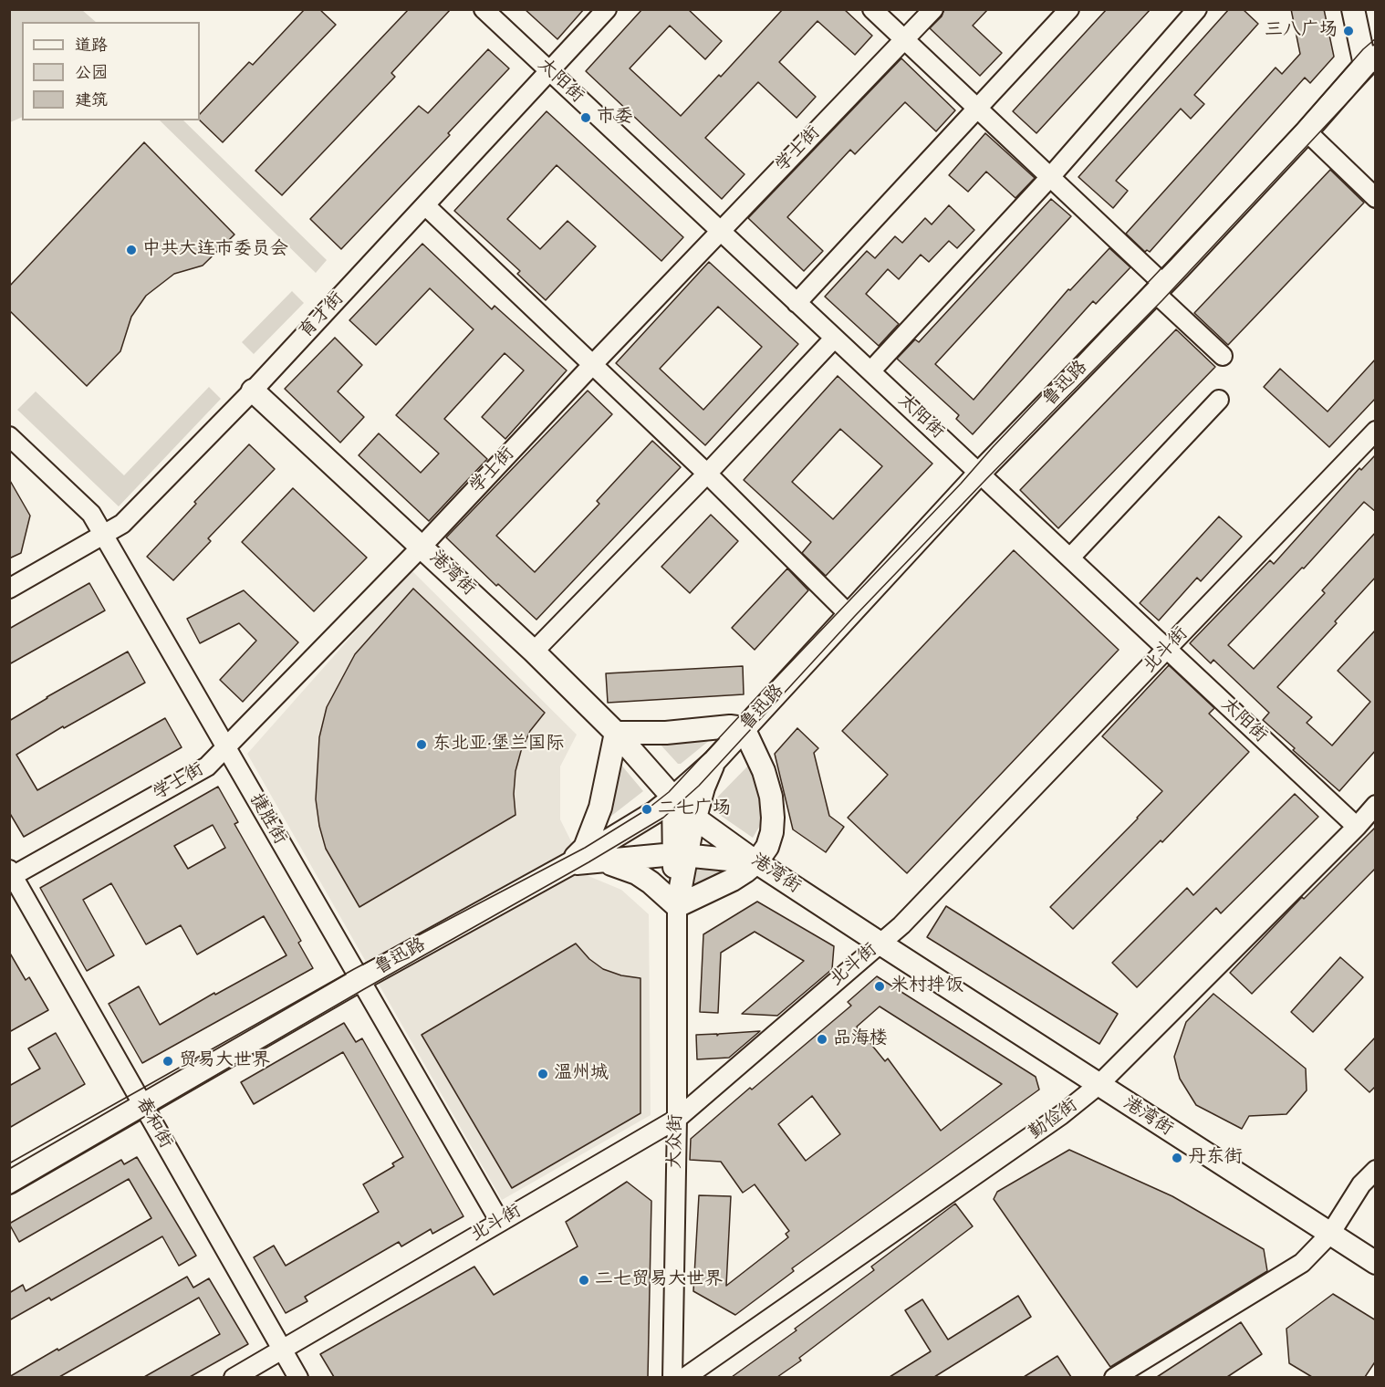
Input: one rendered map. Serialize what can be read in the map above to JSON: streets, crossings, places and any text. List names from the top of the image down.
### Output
{
  "streets": {
    "main road": ["鲁迅路", "港湾街"],
    "street": [
      "太阳街",
      "学士街",
      "育才街",
      "北斗街",
      "捷胜街",
      "勤俭街",
      "春和街",
      "大众街"
    ]
  },
  "crossings": [
    ["太阳街", "学士街"],
    ["太阳街", "育才街"],
    ["太阳街", "鲁迅路"],
    ["太阳街", "北斗街"],
    ["太阳街", "勤俭街"],
    ["学士街", "港湾街"],
    ["学士街", "捷胜街"],
    ["学士街", "春和街"],
    ["育才街", "港湾街"],
    ["育才街", "捷胜街"],
    ["鲁迅路", "港湾街"],
    ["鲁迅路", "捷胜街"],
    ["鲁迅路", "春和街"],
    ["港湾街", "北斗街"],
    ["港湾街", "勤俭街"],
    ["北斗街", "捷胜街"],
    ["北斗街", "春和街"],
    ["北斗街", "大众街"]
  ],
  "places": [
    "三八广场",
    "市委",
    "中共大连市委员会",
    "东北亚·堡兰国际",
    "二七广场",
    "米村拌饭",
    "品海楼",
    "贸易大世界",
    "温州城",
    "丹东街",
    "二七贸易大世界"
  ],
  "legend": ["道路", "公园", "建筑"]
}
